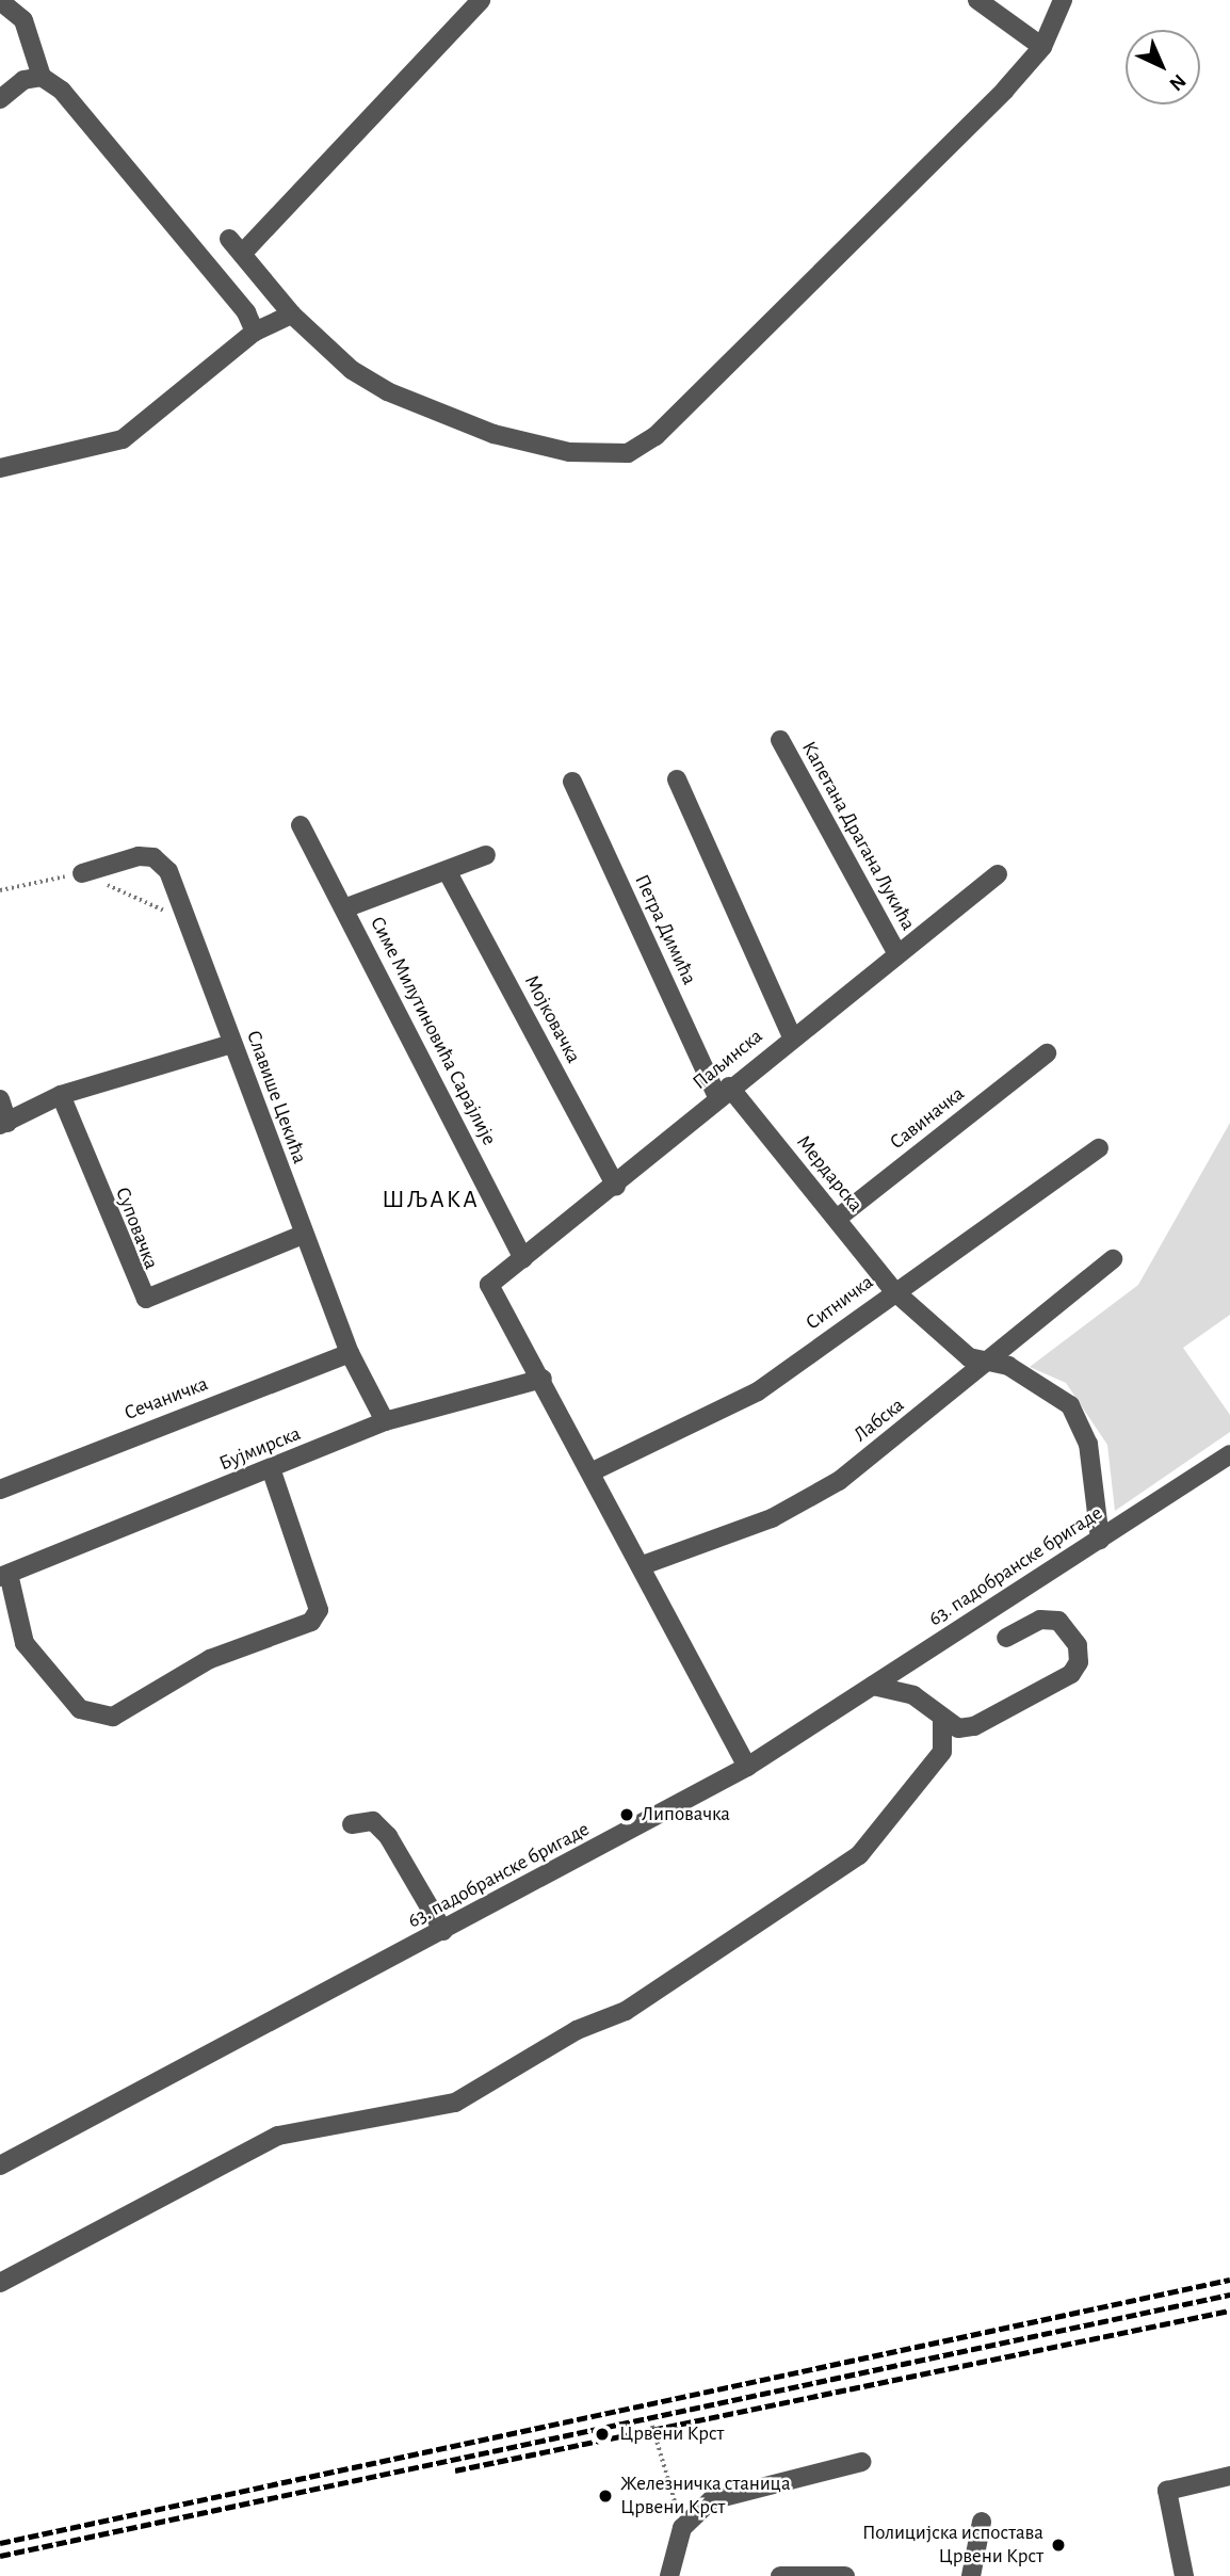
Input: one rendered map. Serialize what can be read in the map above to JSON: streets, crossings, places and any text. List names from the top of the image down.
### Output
{
  "streets": {
    "street": [
      "Капетана Драгана Лукића",
      "Петра Димића",
      "Мојковачка",
      "Симе Милутиновића Сарајлије",
      "Паљинска",
      "Славише Цекића",
      "Савиначка",
      "Мердарска",
      "Суповачка",
      "Ситничка",
      "Сечаничка",
      "Лабска",
      "Бујмирска",
      "63. падобранске бригаде"
    ]
  },
  "crossings": [
    ["Капетана Драгана Лукића", "Паљинска"],
    ["Петра Димића", "Паљинска"],
    ["Петра Димића", "Мердарска"],
    ["Мојковачка", "Паљинска"],
    ["Симе Милутиновића Сарајлије", "Паљинска"],
    ["Паљинска", "Мердарска"],
    ["Паљинска", "Бујмирска"],
    ["Славише Цекића", "Суповачка"],
    ["Славише Цекића", "Сечаничка"],
    ["Славише Цекића", "Бујмирска"],
    ["Савиначка", "Мердарска"],
    ["Мердарска", "Ситничка"],
    ["Мердарска", "Лабска"],
    ["Мердарска", "63. падобранске бригаде"]
  ],
  "districts": ["ШЉАКА"],
  "places": [
    "Липовачка",
    "Црвени Крст",
    "Железничка станица Црвени Крст",
    "Полицијска испостава Црвени Крст"
  ],
  "north": "bottom right"
}
